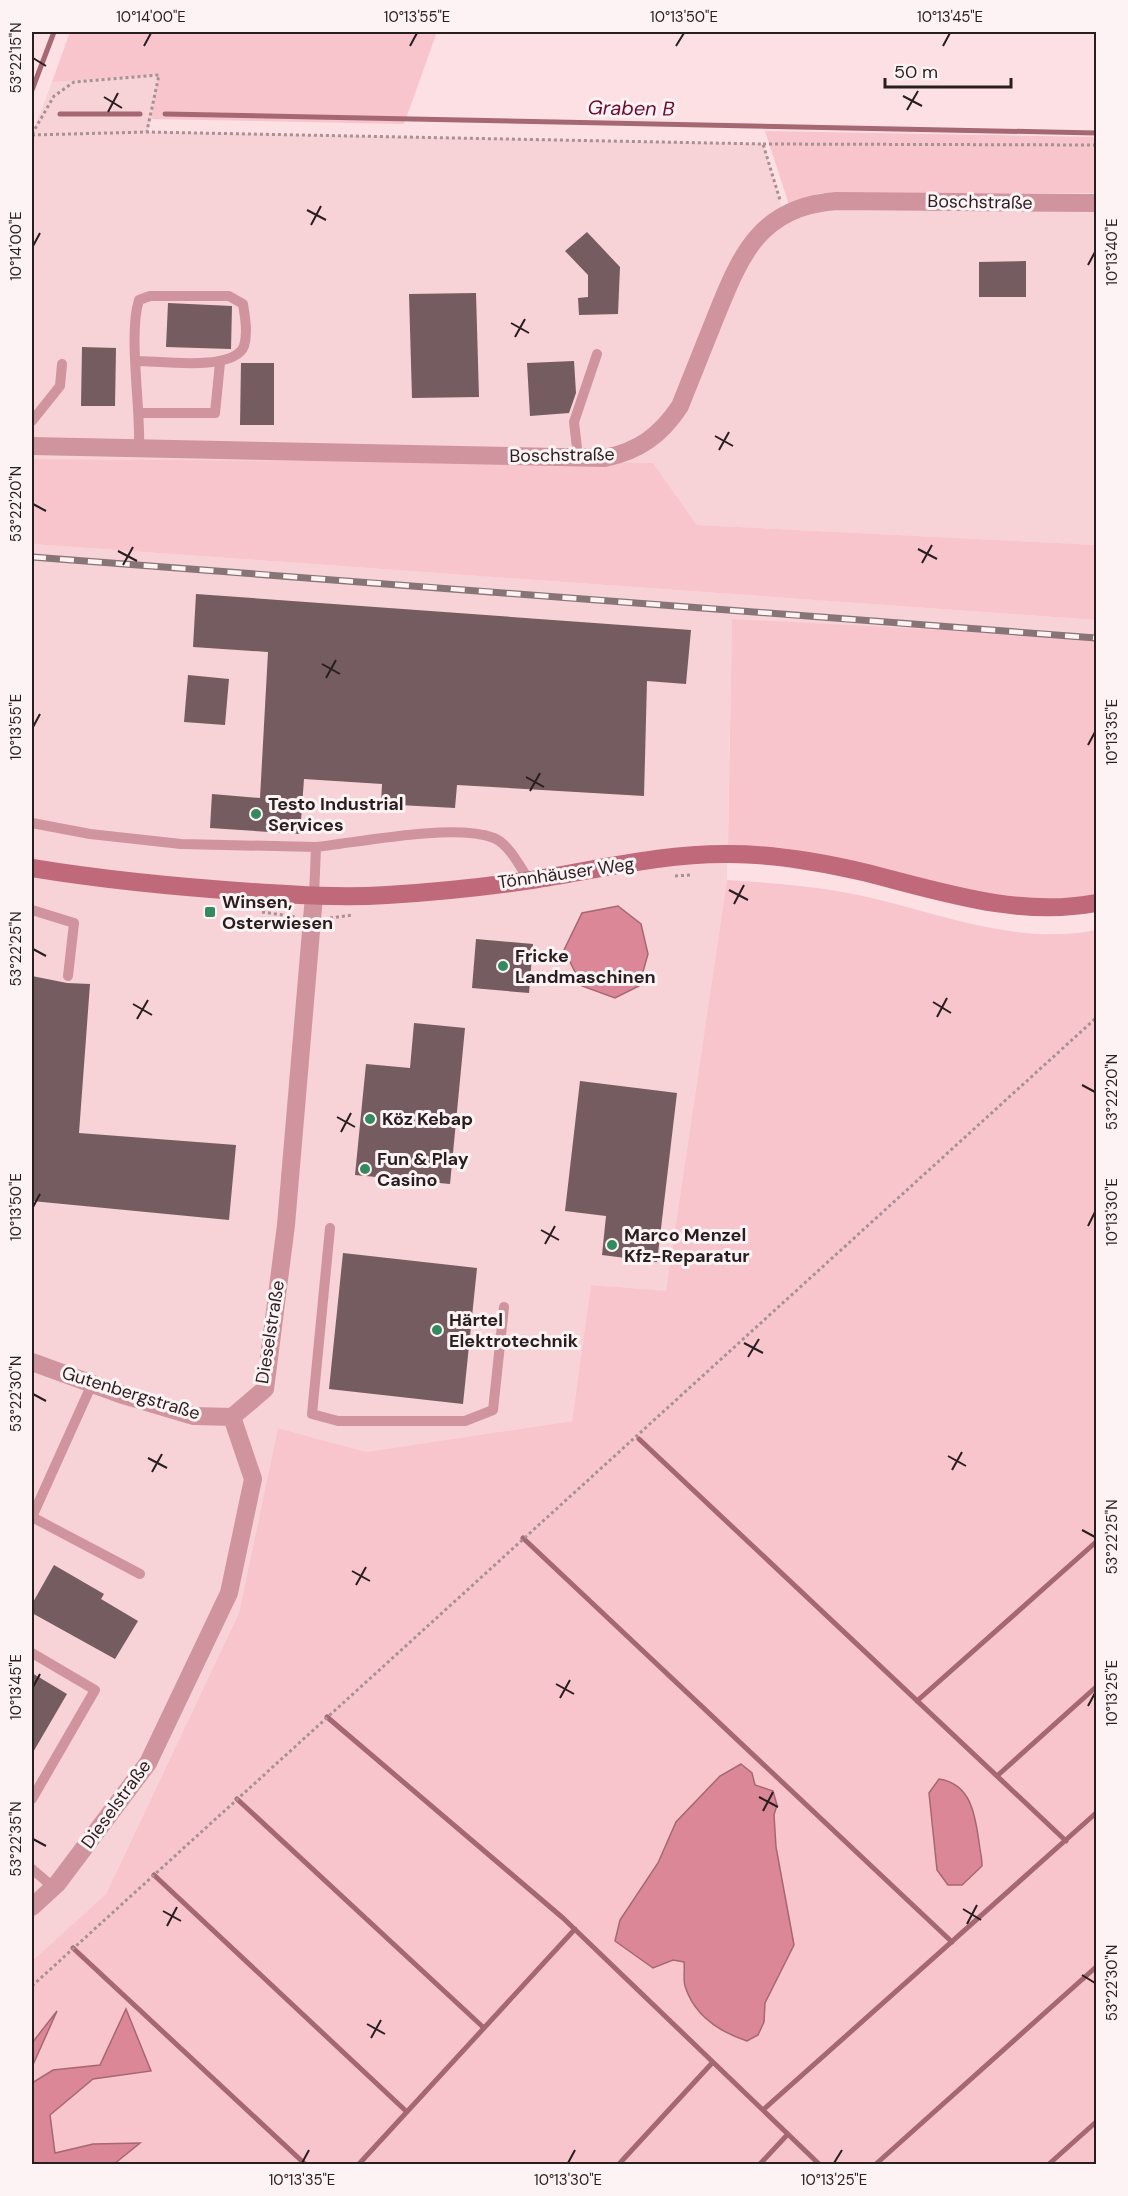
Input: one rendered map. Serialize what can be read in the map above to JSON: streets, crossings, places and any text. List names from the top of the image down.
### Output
{
  "streets": {
    "main road": ["Tönnhäuser Weg"],
    "street": ["Boschstraße", "Dieselstraße", "Gutenbergstraße"]
  },
  "crossings": [
    ["Tönnhäuser Weg", "Dieselstraße"],
    ["Dieselstraße", "Gutenbergstraße"]
  ],
  "water": ["Graben B"],
  "places": {
    "other": [
      "Testo Industrial Services",
      "Fricke Landmaschinen",
      "Köz Kebap",
      "Fun & Play Casino",
      "Marco Menzel Kfz-Reparatur",
      "Härtel Elektrotechnik"
    ],
    "transit": ["Winsen, Osterwiesen"]
  },
  "scale_bar": "50 m",
  "coordinates": [
    "10°14'00\"E",
    "10°13'55\"E",
    "10°13'50\"E",
    "10°13'45\"E",
    "53°22'15\"N",
    "10°13'40\"E",
    "53°22'20\"N",
    "10°13'35\"E",
    "53°22'25\"N",
    "10°13'30\"E",
    "53°22'30\"N",
    "10°13'25\"E",
    "53°22'35\"N"
  ]
}
